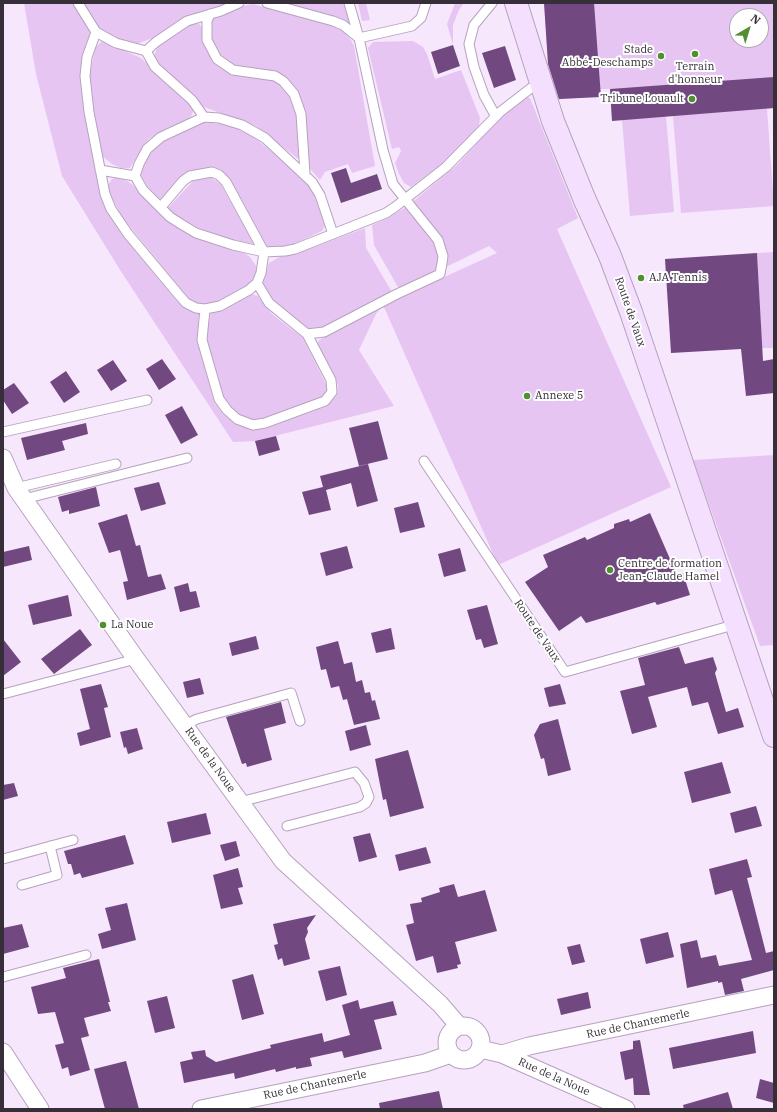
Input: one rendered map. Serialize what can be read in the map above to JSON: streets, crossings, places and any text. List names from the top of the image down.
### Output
{
  "streets": {
    "street": ["Route de Vaux", "Rue de la Noue", "Rue de Chantemerle"]
  },
  "crossings": [
    ["Rue de la Noue", "Rue de Chantemerle"]
  ],
  "places": [
    "Terrain d'honneur",
    "Stade Abbé-Deschamps",
    "Tribune Louault",
    "AJA Tennis",
    "Annexe 5",
    "Centre de formation Jean-Claude Hamel",
    "La Noue"
  ],
  "north": "top right"
}
